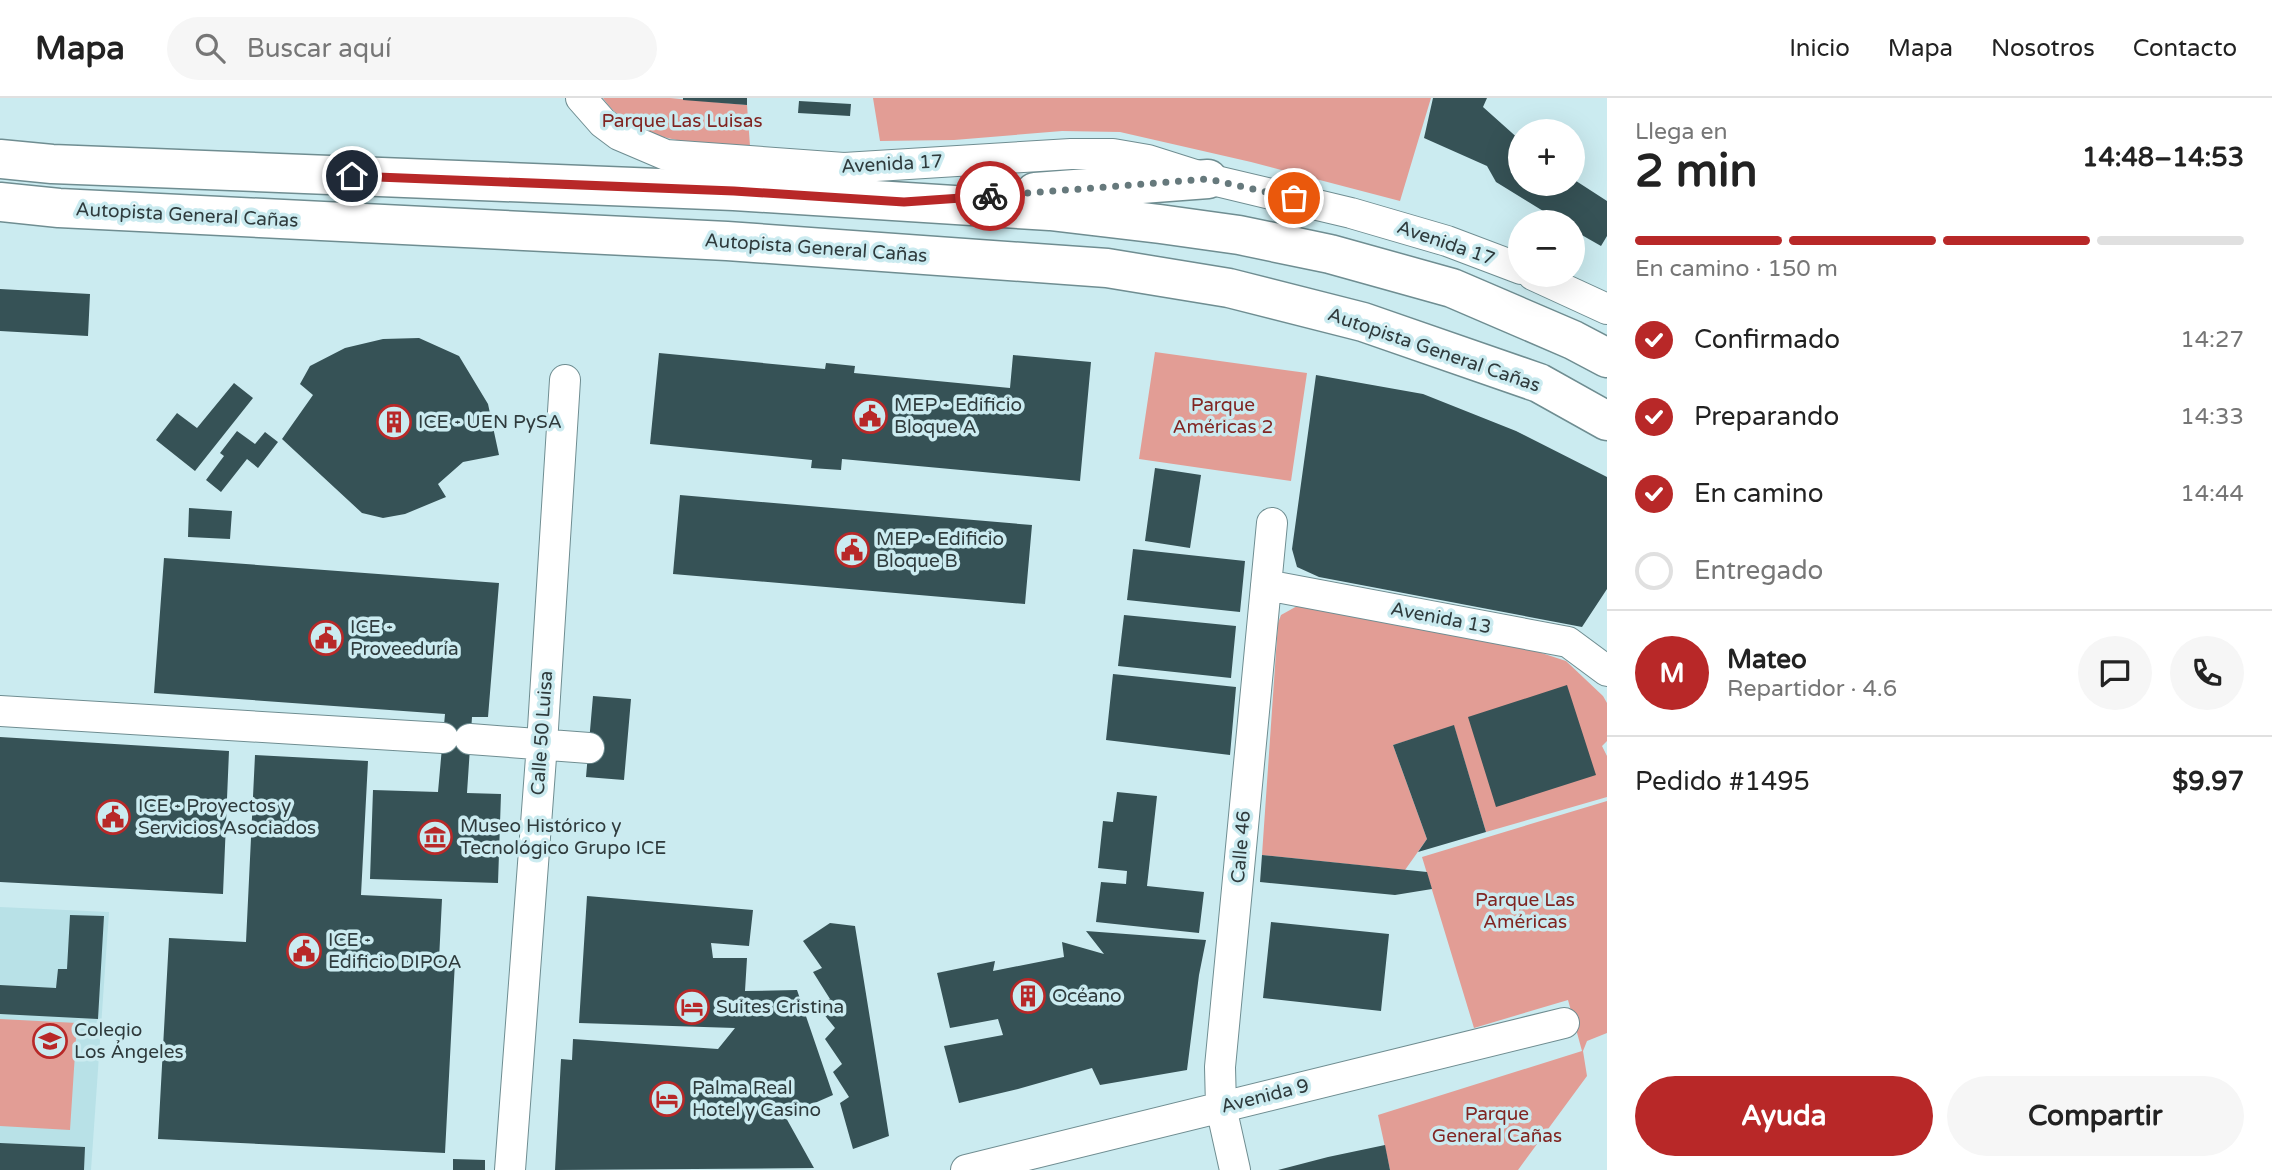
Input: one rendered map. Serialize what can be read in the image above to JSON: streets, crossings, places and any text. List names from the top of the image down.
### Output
{
  "streets": {
    "highway": ["Autopista General Cañas"],
    "street": [
      "Avenida 17",
      "Avenida 13",
      "Calle 50 Luisa",
      "Calle 46",
      "Avenida 9"
    ]
  },
  "crossings": [
    ["Avenida 13", "Calle 46"],
    ["Calle 46", "Avenida 9"]
  ],
  "parks": [
    "Parque Las Luisas",
    "Parque Américas 2",
    "Parque Las Américas",
    "Parque General Cañas"
  ],
  "places": {
    "public building": [
      "MEP - Edificio Bloque A",
      "MEP - Edificio Bloque B",
      "ICE - Proveeduría",
      "ICE - Proyectos y Servicios Asociados",
      "ICE - Edificio DIPOA"
    ],
    "building": ["ICE - UEN PySA", "Océano"],
    "museum": ["Museo Histórico y Tecnológico Grupo ICE"],
    "hotel": ["Suites Cristina", "Palma Real Hotel y Casino"],
    "school or university": ["Colegio Los Ángeles"]
  },
  "page": {
    "header": "Mapa",
    "search": "Buscar aquí",
    "nav": [
      "Inicio",
      "Mapa",
      "Nosotros",
      "Contacto"
    ],
    "heading": ["2 min", "Llega en", "14:48–14:53"],
    "panel": [
      "Mateo",
      "Repartidor · 4.6",
      "Pedido #1495",
      "$9.97"
    ],
    "map_buttons": ["+", "−"],
    "bar": "En camino · 150 m",
    "list": [
      ["Confirmado", "14:27"],
      ["Preparando", "14:33"],
      ["En camino", "14:44"],
      "Entregado"
    ],
    "round": "M",
    "buttons": ["Ayuda", "Compartir"]
  }
}
